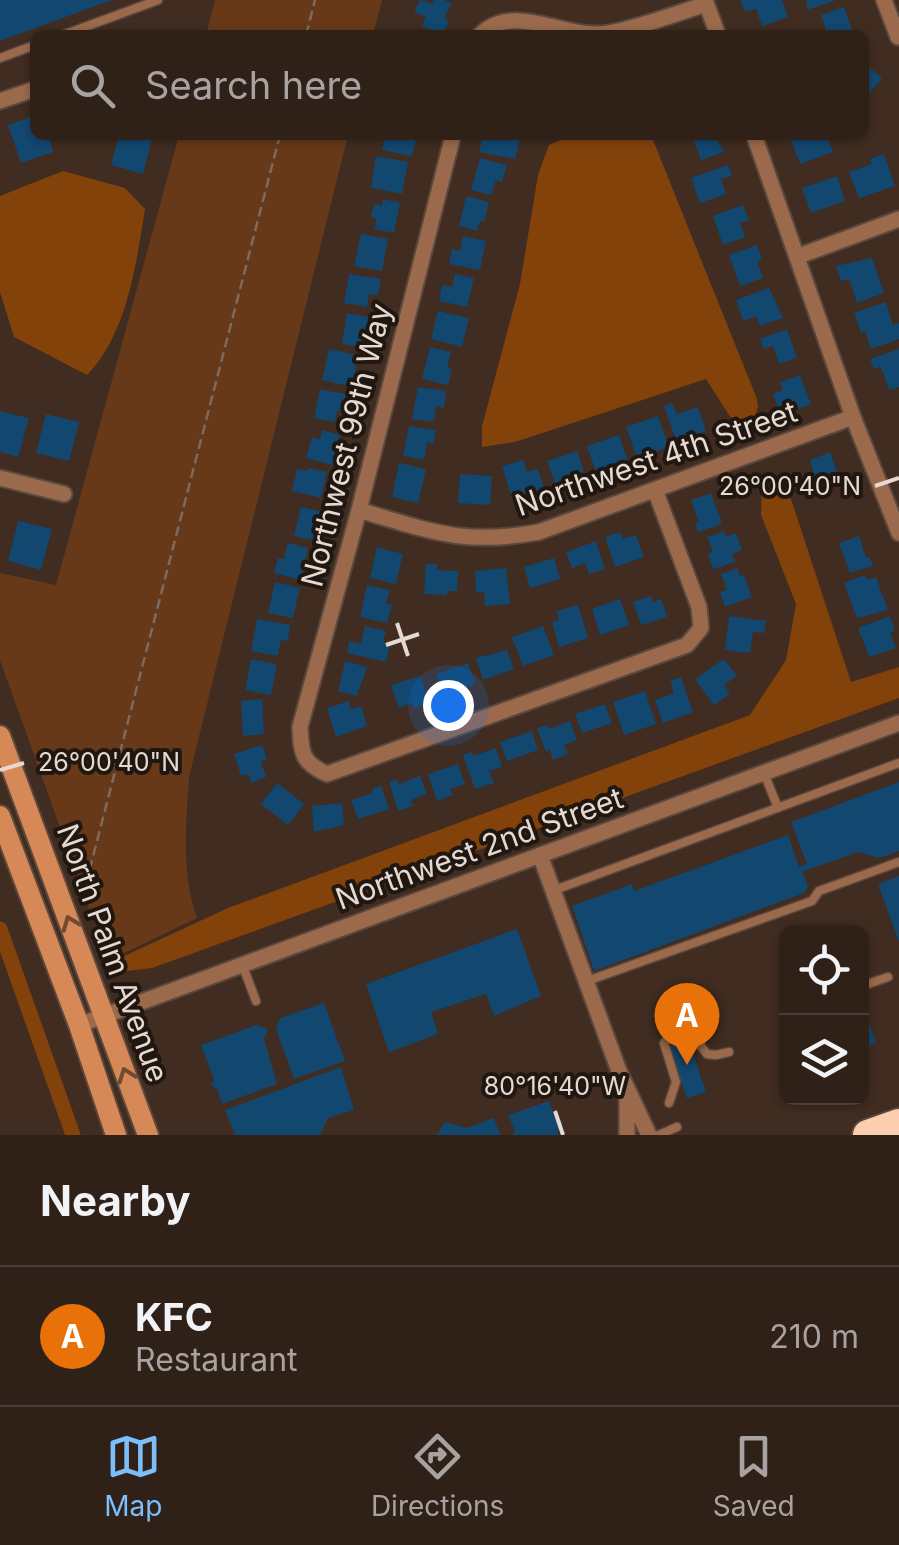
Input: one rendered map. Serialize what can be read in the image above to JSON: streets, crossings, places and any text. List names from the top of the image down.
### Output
{
  "streets": {
    "main road": ["North Palm Avenue"],
    "street": ["Northwest 99th Way", "Northwest 4th Street", "Northwest 2nd Street"]
  },
  "crossings": [
    ["Northwest 99th Way", "Northwest 4th Street"],
    ["Northwest 2nd Street", "North Palm Avenue"]
  ],
  "page": {
    "search": "Search here",
    "pins": "A",
    "heading": "Nearby",
    "list": [
      {
        "mark": "A",
        "name": "KFC",
        "note": "Restaurant",
        "value": "210 m"
      }
    ],
    "nav": ["Map", "Directions", "Saved"]
  },
  "coordinates": ["26°00'40\"N", "80°16'40\"W"]
}
